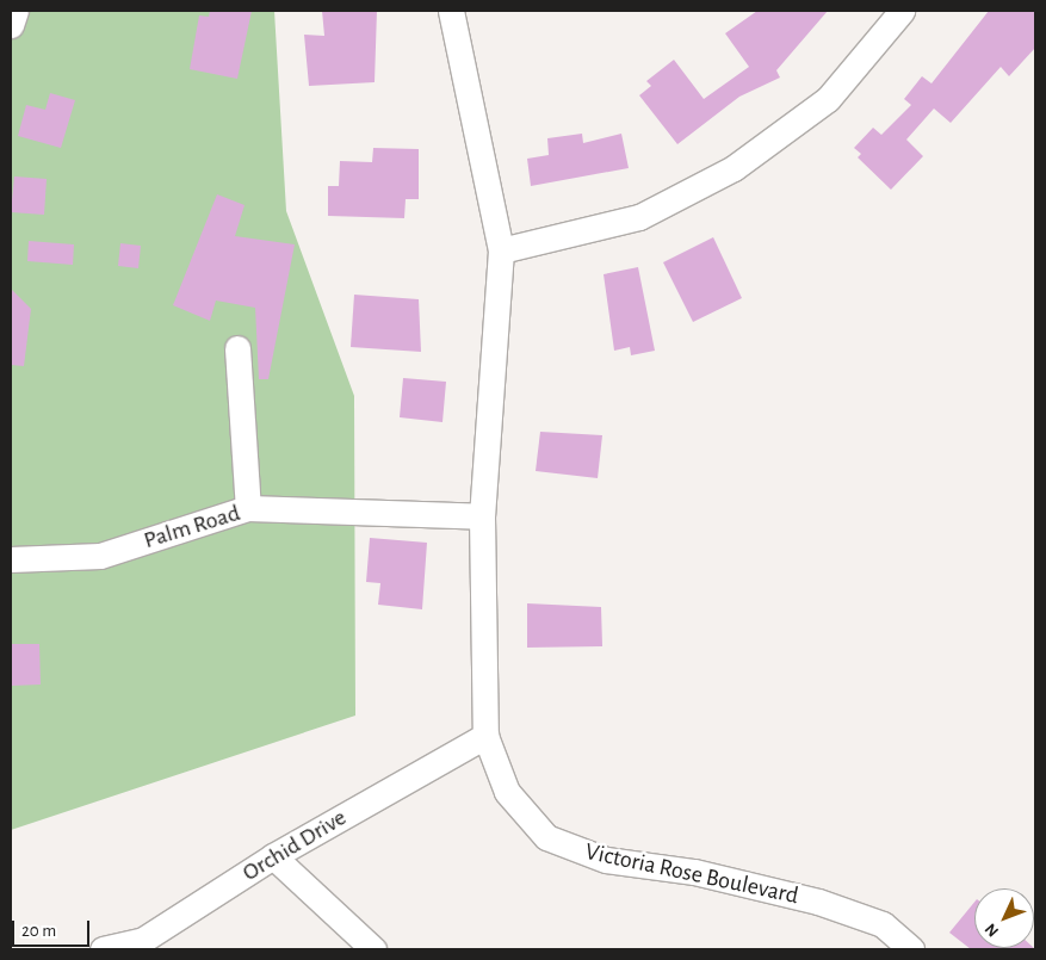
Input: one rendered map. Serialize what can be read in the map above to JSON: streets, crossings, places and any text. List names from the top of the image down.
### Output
{
  "streets": {
    "street": ["Palm Road", "Orchid Drive", "Victoria Rose Boulevard"]
  },
  "crossings": [
    ["Palm Road", "Victoria Rose Boulevard"],
    ["Orchid Drive", "Victoria Rose Boulevard"]
  ],
  "scale_bar": "20 m",
  "north": "bottom left"
}
